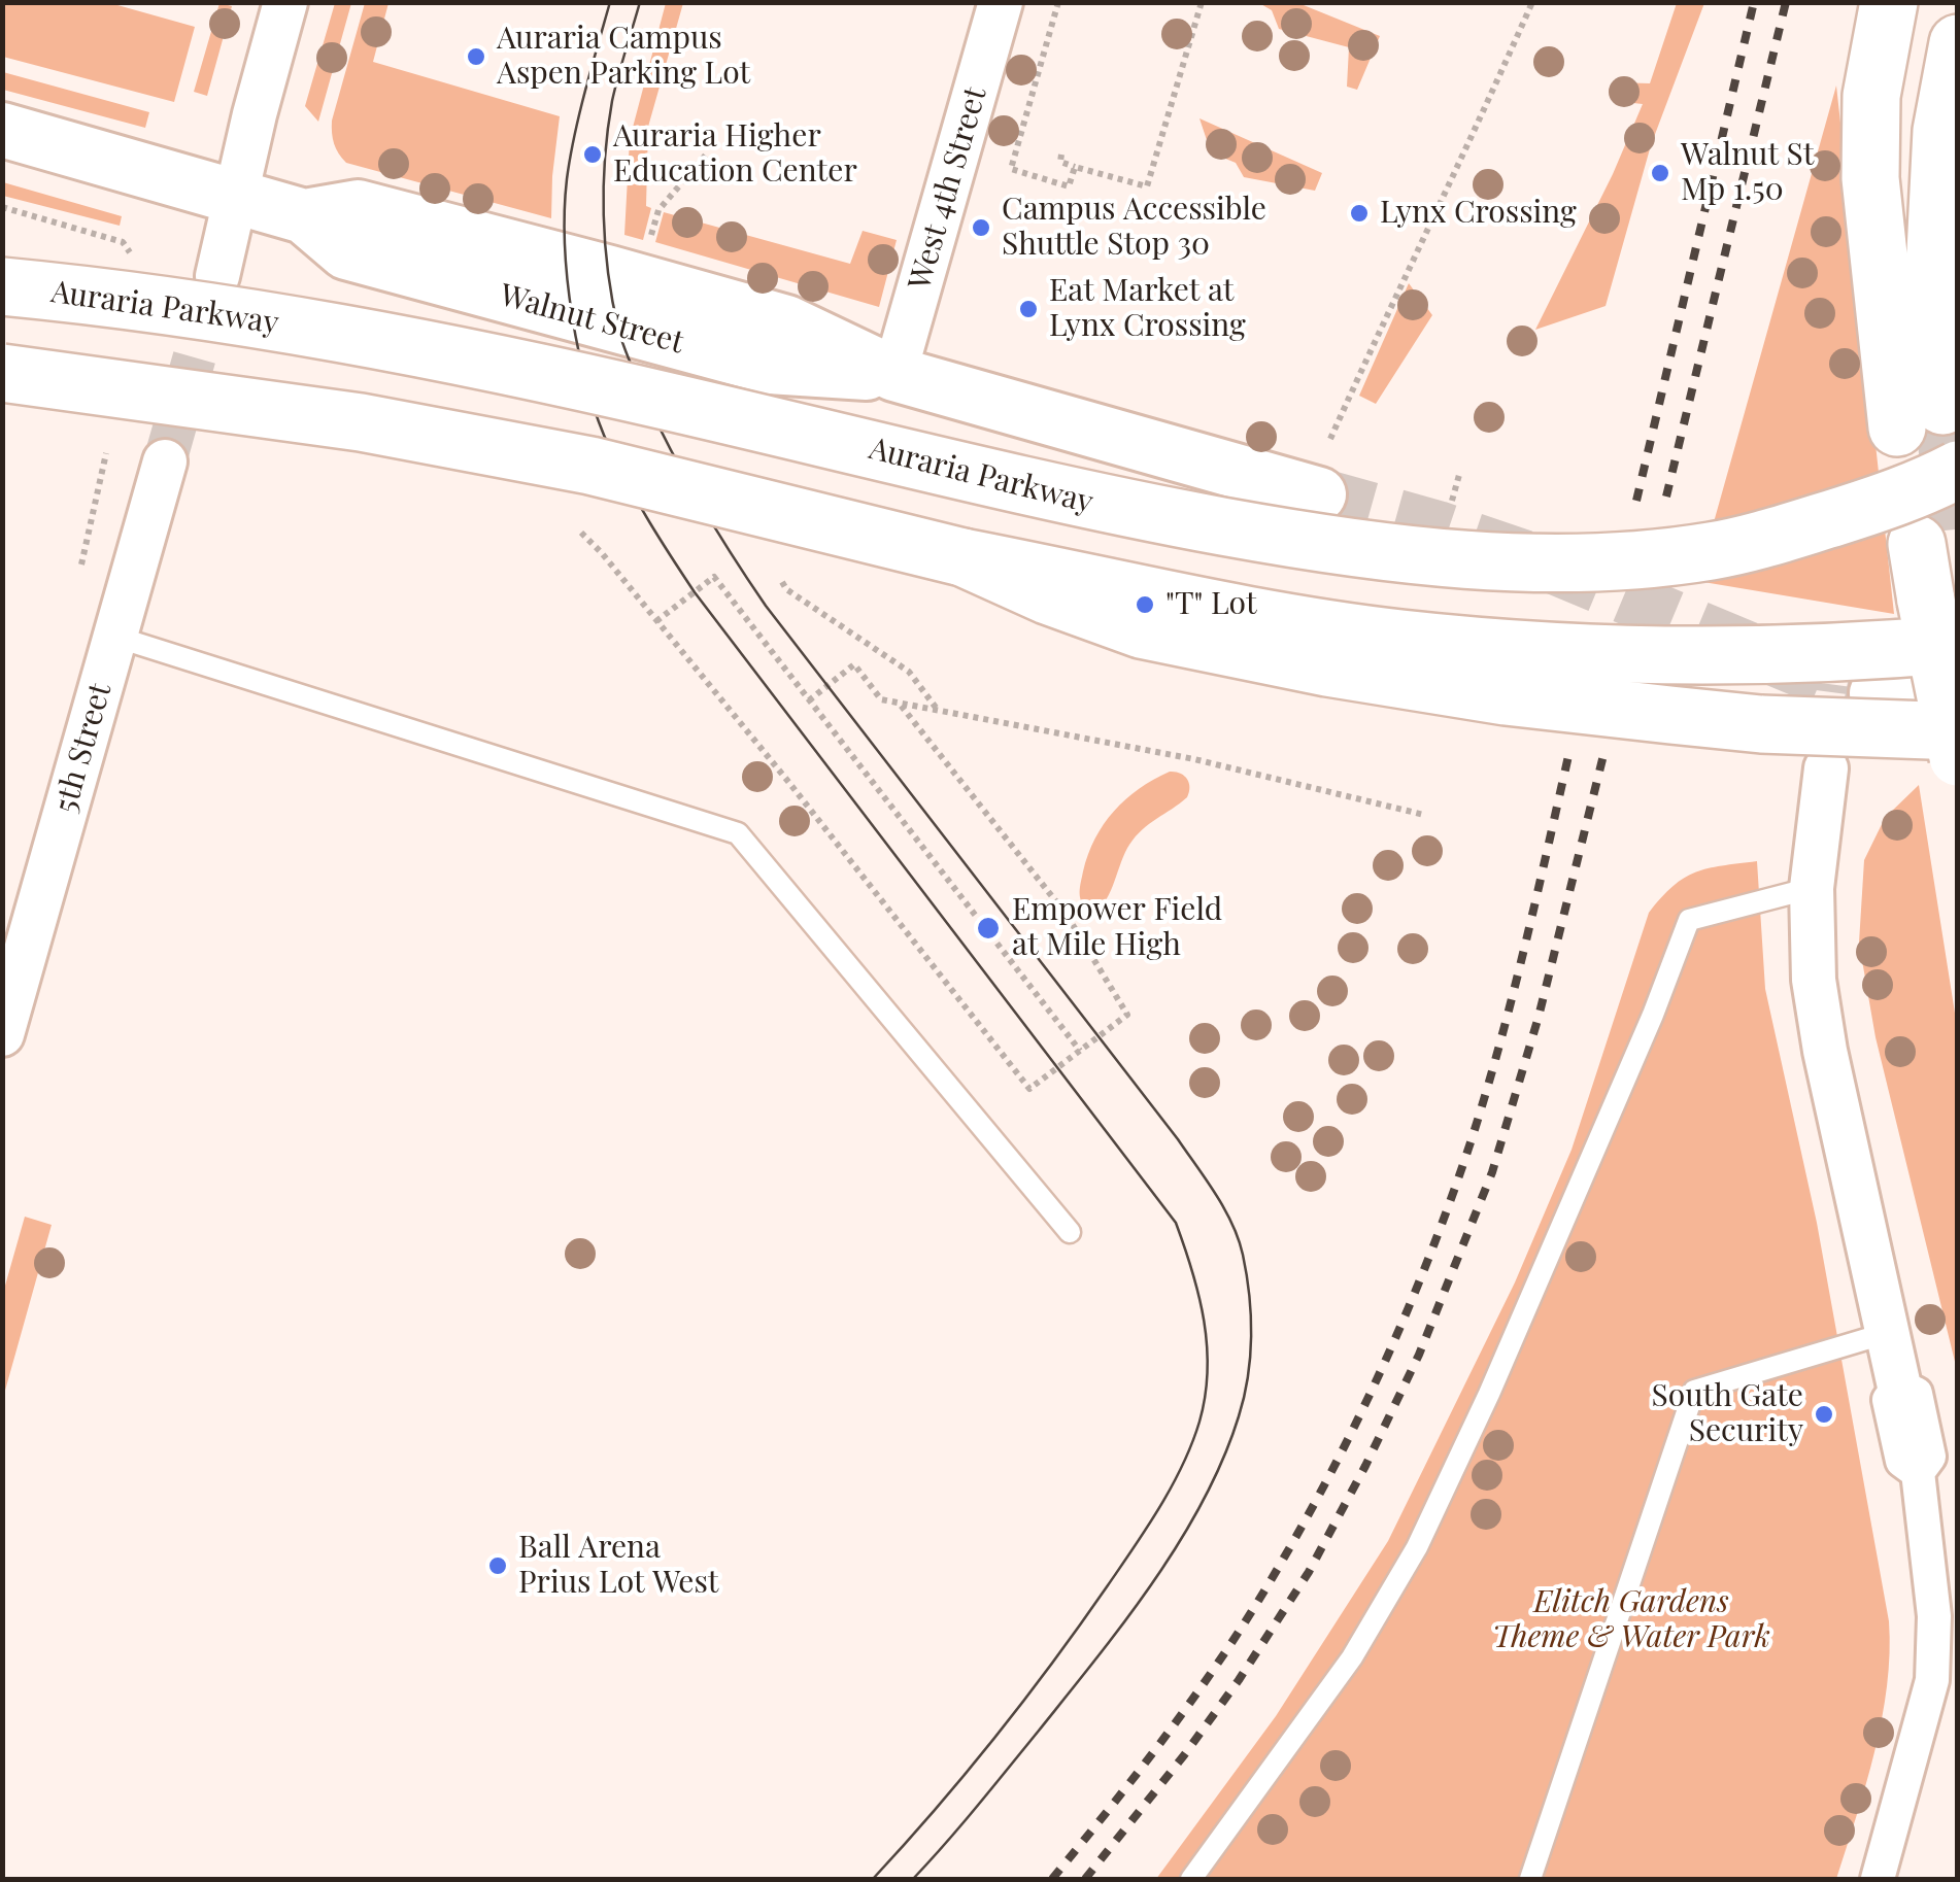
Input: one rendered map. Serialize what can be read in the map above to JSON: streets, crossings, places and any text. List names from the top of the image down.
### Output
{
  "streets": {
    "main road": ["Auraria Parkway"],
    "street": ["West 4th Street", "Walnut Street", "5th Street"]
  },
  "crossings": [
    ["West 4th Street", "Walnut Street"]
  ],
  "parks": ["Elitch Gardens Theme & Water Park"],
  "places": [
    "Auraria Campus Aspen Parking Lot",
    "Auraria Higher Education Center",
    "Walnut St Mp 1.50",
    "Lynx Crossing",
    "Campus Accessible Shuttle Stop 30",
    "Eat Market at Lynx Crossing",
    "\"T\" Lot",
    "Empower Field at Mile High",
    "South Gate Security",
    "Ball Arena Prius Lot West"
  ]
}
